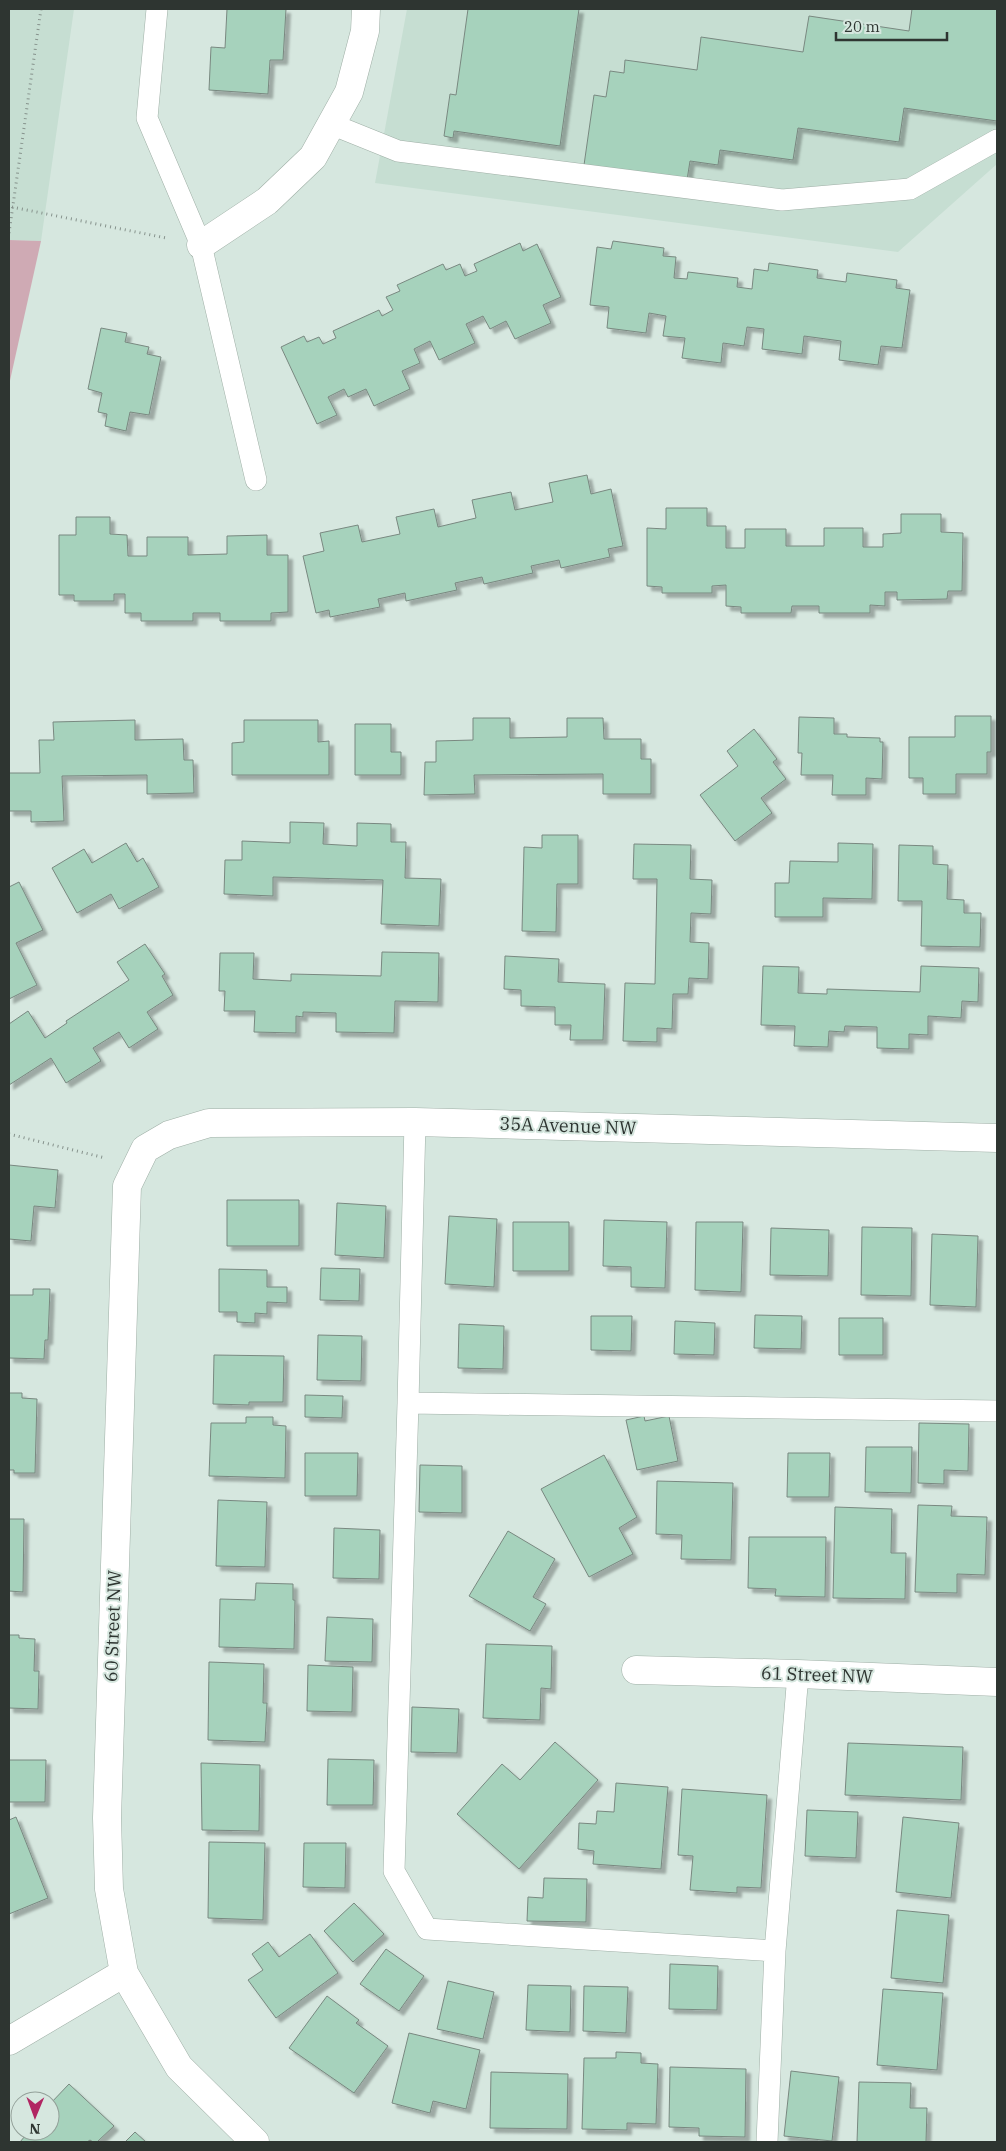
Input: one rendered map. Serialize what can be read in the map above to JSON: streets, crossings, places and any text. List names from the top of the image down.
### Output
{
  "streets": {
    "street": ["35A Avenue NW", "60 Street NW", "61 Street NW"]
  },
  "crossings": [
    ["35A Avenue NW", "60 Street NW"]
  ],
  "scale_bar": "20 m",
  "north": "bottom"
}
